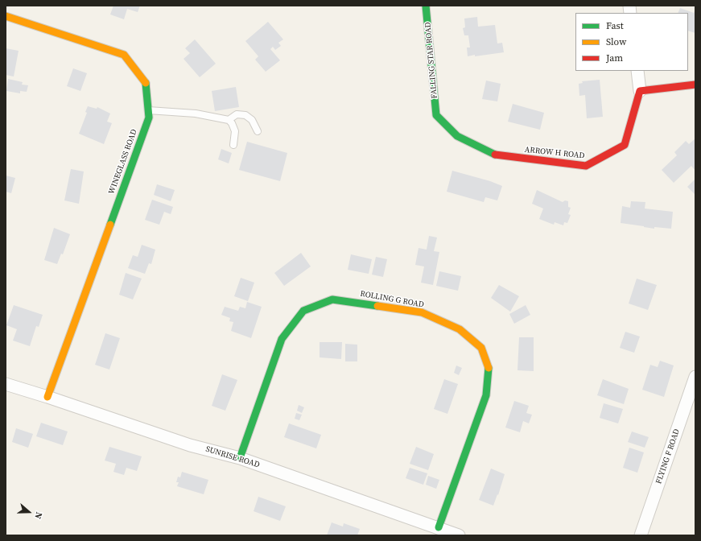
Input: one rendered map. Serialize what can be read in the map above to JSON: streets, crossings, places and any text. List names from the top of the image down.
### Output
{
  "streets": {
    "street": [
      "FALLING STAR ROAD",
      "ARROW H ROAD",
      "WINEGLASS ROAD",
      "ROLLING G ROAD",
      "FLYING F ROAD",
      "SUNRISE ROAD"
    ]
  },
  "crossings": [
    ["FALLING STAR ROAD", "ARROW H ROAD"],
    ["WINEGLASS ROAD", "SUNRISE ROAD"],
    ["ROLLING G ROAD", "SUNRISE ROAD"]
  ],
  "legend": ["Fast", "Slow", "Jam"],
  "north": "right"
}
